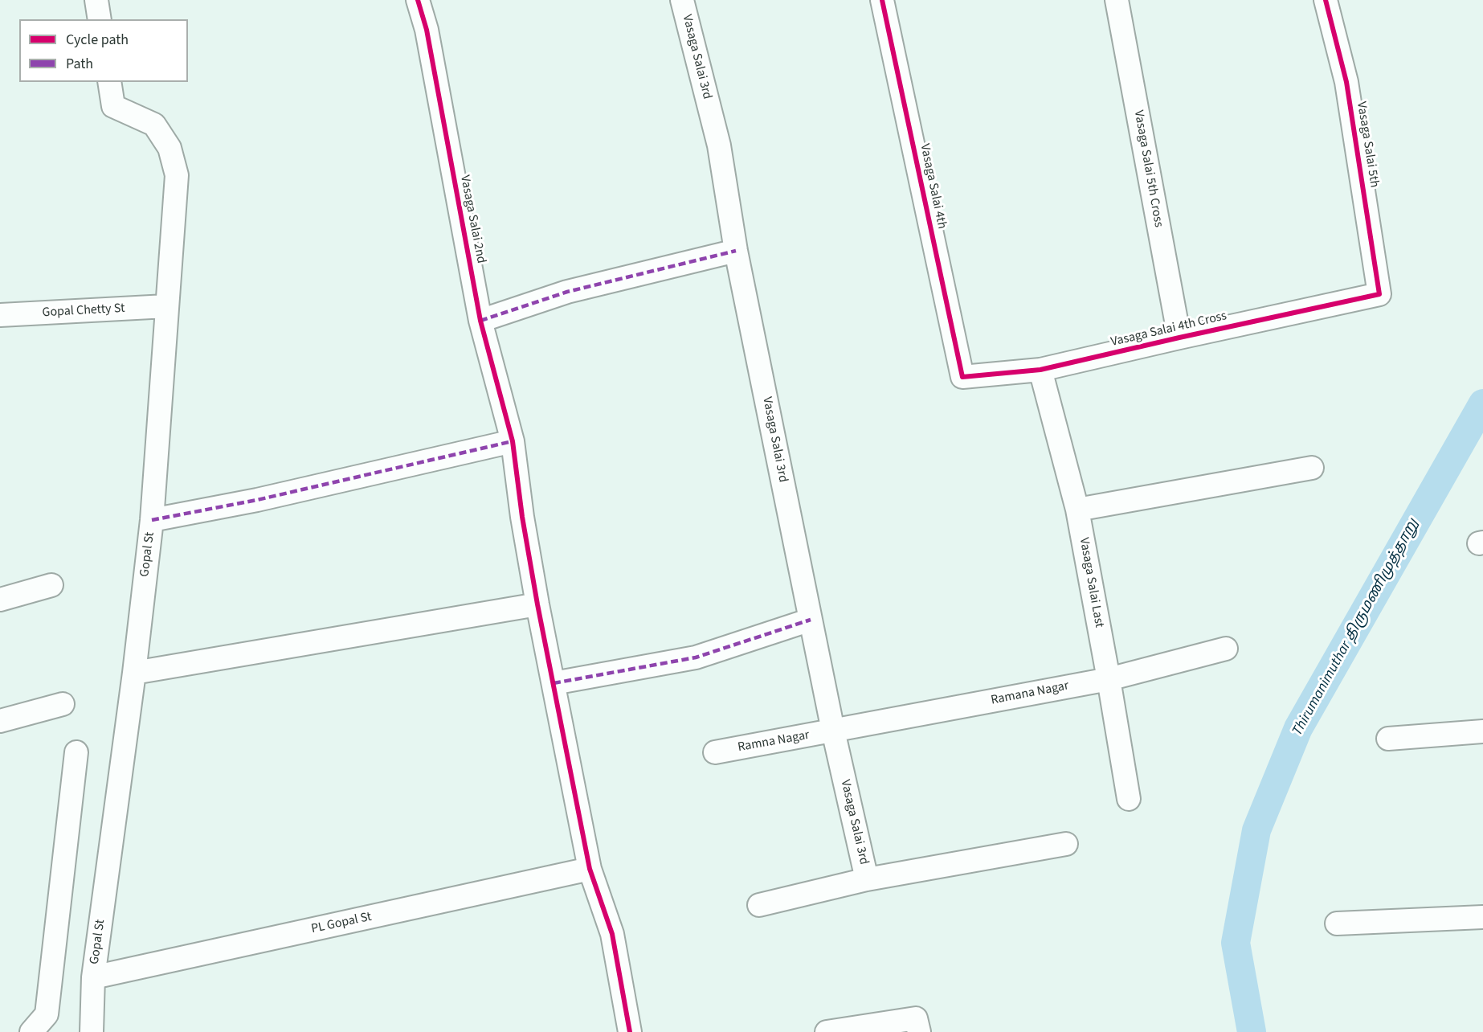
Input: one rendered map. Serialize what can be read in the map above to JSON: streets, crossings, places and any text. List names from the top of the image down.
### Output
{
  "streets": {
    "street": [
      "Vasaga Salai 3rd",
      "Vasaga Salai 5th",
      "Vasaga Salai 5th Cross",
      "Vasaga Salai 4th",
      "Vasaga Salai 2nd",
      "Gopal Chetty St",
      "Vasaga Salai 4th Cross",
      "Gopal St",
      "Vasaga Salai Last",
      "Ramana Nagar",
      "Ramna Nagar",
      "PL Gopal St"
    ]
  },
  "crossings": [
    ["Vasaga Salai 3rd", "Ramana Nagar"],
    ["Vasaga Salai 3rd", "Ramna Nagar"],
    ["Vasaga Salai 5th", "Vasaga Salai 4th Cross"],
    ["Vasaga Salai 5th Cross", "Vasaga Salai 4th Cross"],
    ["Vasaga Salai 4th", "Vasaga Salai 4th Cross"],
    ["Vasaga Salai 2nd", "PL Gopal St"],
    ["Gopal Chetty St", "Gopal St"],
    ["Vasaga Salai 4th Cross", "Vasaga Salai Last"],
    ["Gopal St", "PL Gopal St"],
    ["Vasaga Salai Last", "Ramana Nagar"],
    ["Ramana Nagar", "Ramna Nagar"]
  ],
  "water": ["Thirumanimuthar திருமணிமுத்தாறு"],
  "legend": ["Cycle path", "Path"]
}
